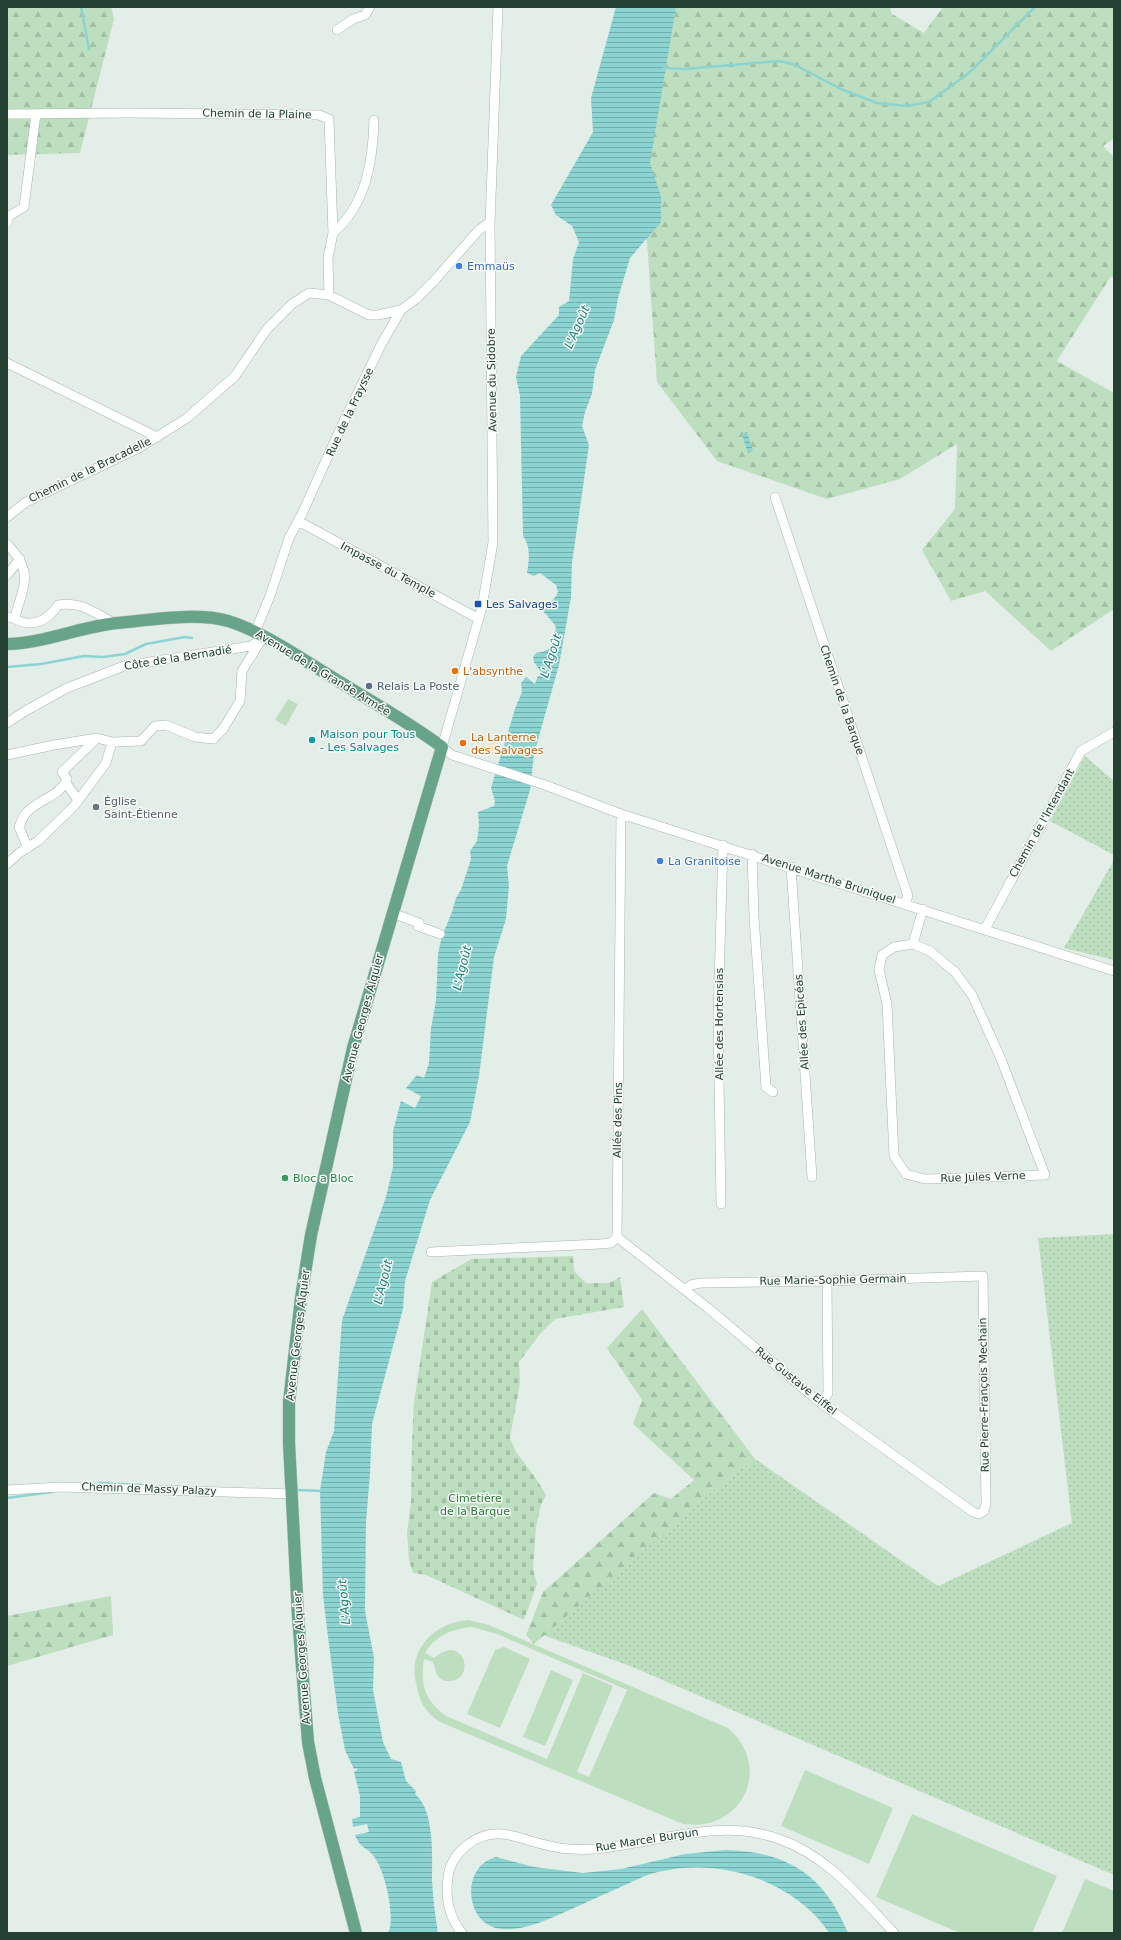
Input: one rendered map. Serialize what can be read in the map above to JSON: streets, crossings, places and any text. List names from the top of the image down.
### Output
{
  "streets": {
    "main road": ["Avenue de la Grande Armée", "Avenue Georges Alquier"],
    "street": [
      "Chemin de la Plaine",
      "Avenue du Sidobre",
      "Rue de la Fraysse",
      "Chemin de la Bracadelle",
      "Impasse du Temple",
      "Côte de la Bernadié",
      "Chemin de la Barque",
      "Chemin de l'Intendant",
      "Avenue Marthe Bruniquel",
      "Allée des Epicéas",
      "Allée des Hortensias",
      "Allée des Pins",
      "Rue Jules Verne",
      "Rue Marie-Sophie Germain",
      "Rue Gustave Eiffel",
      "Rue Pierre-François Mechain",
      "Chemin de Massy Palazy",
      "Rue Marcel Burgun"
    ]
  },
  "crossings": [
    ["Chemin de la Plaine", "Chemin de la Bracadelle"],
    ["Avenue du Sidobre", "Rue de la Fraysse"],
    ["Avenue du Sidobre", "Impasse du Temple"],
    ["Avenue du Sidobre", "Avenue de la Grande Armée"],
    ["Avenue du Sidobre", "Avenue Marthe Bruniquel"],
    ["Avenue du Sidobre", "Avenue Georges Alquier"],
    ["Rue de la Fraysse", "Chemin de la Bracadelle"],
    ["Rue de la Fraysse", "Impasse du Temple"],
    ["Rue de la Fraysse", "Côte de la Bernadié"],
    ["Rue de la Fraysse", "Avenue de la Grande Armée"],
    ["Côte de la Bernadié", "Avenue de la Grande Armée"],
    ["Avenue de la Grande Armée", "Avenue Marthe Bruniquel"],
    ["Avenue de la Grande Armée", "Avenue Georges Alquier"],
    ["Chemin de la Barque", "Avenue Marthe Bruniquel"],
    ["Chemin de l'Intendant", "Avenue Marthe Bruniquel"],
    ["Avenue Marthe Bruniquel", "Avenue Georges Alquier"],
    ["Avenue Marthe Bruniquel", "Allée des Epicéas"],
    ["Avenue Marthe Bruniquel", "Allée des Hortensias"],
    ["Avenue Marthe Bruniquel", "Allée des Pins"],
    ["Avenue Georges Alquier", "Chemin de Massy Palazy"],
    ["Allée des Pins", "Rue Gustave Eiffel"],
    ["Rue Marie-Sophie Germain", "Rue Gustave Eiffel"],
    ["Rue Marie-Sophie Germain", "Rue Pierre-François Mechain"],
    ["Rue Gustave Eiffel", "Rue Pierre-François Mechain"]
  ],
  "water": ["L'Agoût"],
  "parks": ["Cimetière de la Barque"],
  "places": {
    "other": [
      "Emmaüs",
      "L'absynthe",
      "Relais La Poste",
      "Maison pour Tous - Les Salvages",
      "La Lanterne des Salvages",
      "Église Saint-Étienne",
      "La Granitoise",
      "Bloc a Bloc"
    ],
    "transit": ["Les Salvages"]
  }
}
